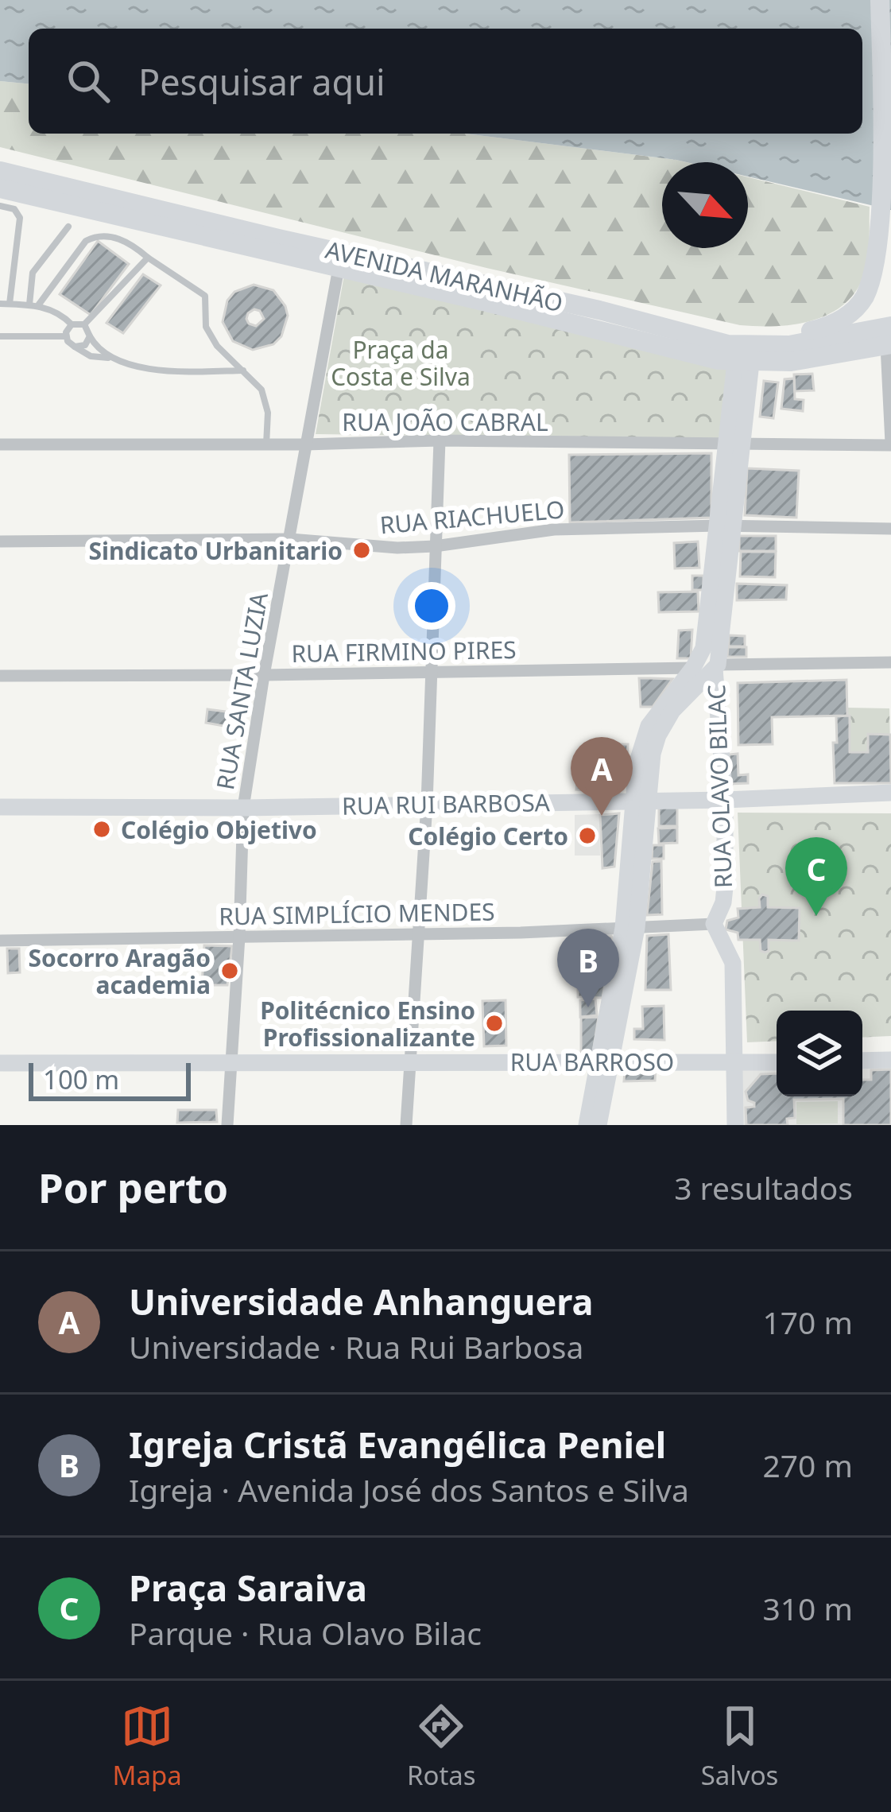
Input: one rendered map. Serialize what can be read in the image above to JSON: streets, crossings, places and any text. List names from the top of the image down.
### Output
{
  "streets": {
    "main road": ["AVENIDA MARANHÃO"],
    "street": [
      "RUA JOÃO CABRAL",
      "RUA RIACHUELO",
      "RUA FIRMINO PIRES",
      "RUA SANTA LUZIA",
      "RUA OLAVO BILAC",
      "RUA RUI BARBOSA",
      "RUA SIMPLÍCIO MENDES",
      "RUA BARROSO"
    ]
  },
  "crossings": [
    ["AVENIDA MARANHÃO", "RUA SANTA LUZIA"],
    ["RUA JOÃO CABRAL", "RUA SANTA LUZIA"],
    ["RUA RIACHUELO", "RUA SANTA LUZIA"],
    ["RUA RIACHUELO", "RUA OLAVO BILAC"],
    ["RUA FIRMINO PIRES", "RUA SANTA LUZIA"],
    ["RUA SANTA LUZIA", "RUA RUI BARBOSA"],
    ["RUA SANTA LUZIA", "RUA SIMPLÍCIO MENDES"],
    ["RUA SANTA LUZIA", "RUA BARROSO"],
    ["RUA OLAVO BILAC", "RUA RUI BARBOSA"],
    ["RUA OLAVO BILAC", "RUA SIMPLÍCIO MENDES"],
    ["RUA OLAVO BILAC", "RUA BARROSO"]
  ],
  "parks": ["Praça da Costa e Silva"],
  "places": [
    "Sindicato Urbanitario",
    "Colégio Objetivo",
    "Colégio Certo",
    "Socorro Aragão academia",
    "Politécnico Ensino Profissionalizante"
  ],
  "scale_bar": "100 m",
  "north": "bottom right",
  "page": {
    "search": "Pesquisar aqui",
    "pins": ["A", "C", "B"],
    "scale": "100 m",
    "heading": ["Por perto", "3 resultados"],
    "list": [
      {
        "mark": "A",
        "name": "Universidade Anhanguera",
        "note": "Universidade · Rua Rui Barbosa",
        "value": "170 m"
      },
      {
        "mark": "B",
        "name": "Igreja Cristã Evangélica Peniel",
        "note": "Igreja · Avenida José dos Santos e Silva",
        "value": "270 m"
      },
      {
        "mark": "C",
        "name": "Praça Saraiva",
        "note": "Parque · Rua Olavo Bilac",
        "value": "310 m"
      }
    ],
    "nav": ["Mapa", "Rotas", "Salvos"]
  }
}
